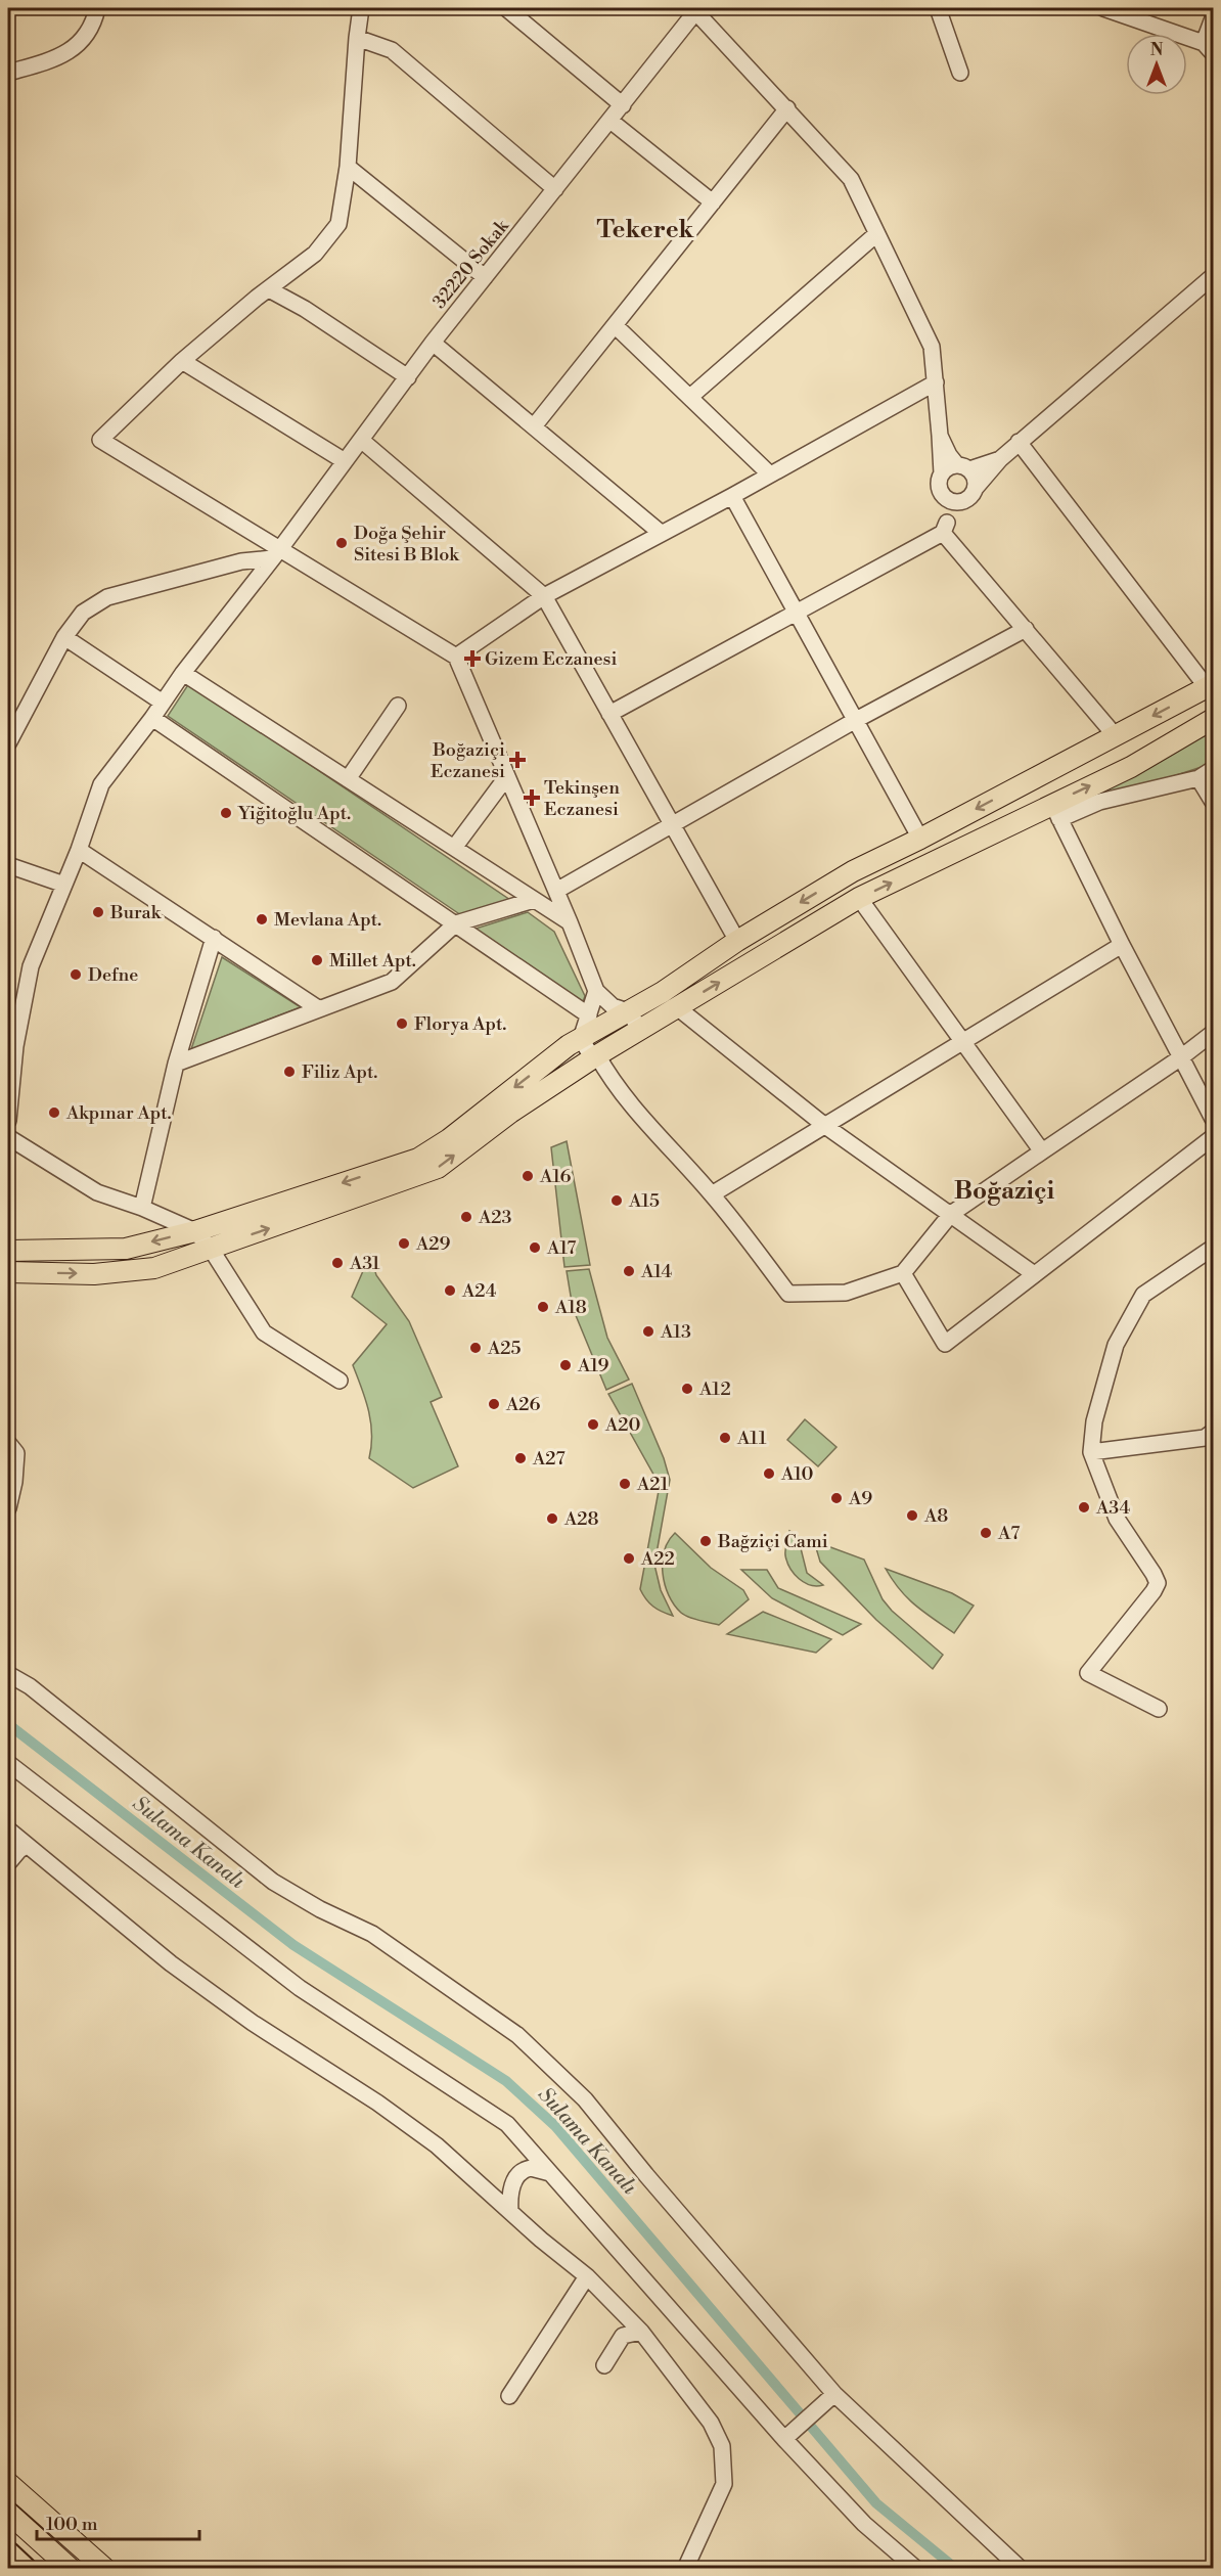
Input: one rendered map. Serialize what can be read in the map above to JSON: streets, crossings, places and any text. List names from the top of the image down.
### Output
{
  "streets": {
    "street": ["32220 Sokak"]
  },
  "districts": ["Tekerek", "Boğaziçi"],
  "water": ["Sulama Kanalı"],
  "places": {
    "other": [
      "Doğa Şehir Sitesi B Blok",
      "Yiğitoğlu Apt.",
      "Burak",
      "Mevlana Apt.",
      "Millet Apt.",
      "Defne",
      "Florya Apt.",
      "Filiz Apt.",
      "Akpınar Apt.",
      "A16",
      "A15",
      "A23",
      "A29",
      "A17",
      "A31",
      "A14",
      "A24",
      "A18",
      "A13",
      "A25",
      "A19",
      "A12",
      "A26",
      "A20",
      "A11",
      "A27",
      "A10",
      "A21",
      "A9",
      "A34",
      "A8",
      "A28",
      "A7",
      "Bağziçi Cami",
      "A22"
    ],
    "health": ["Gizem Eczanesi", "Boğaziçi Eczanesi", "Tekinşen Eczanesi"]
  },
  "scale_bar": "100 m",
  "north": "top"
}
